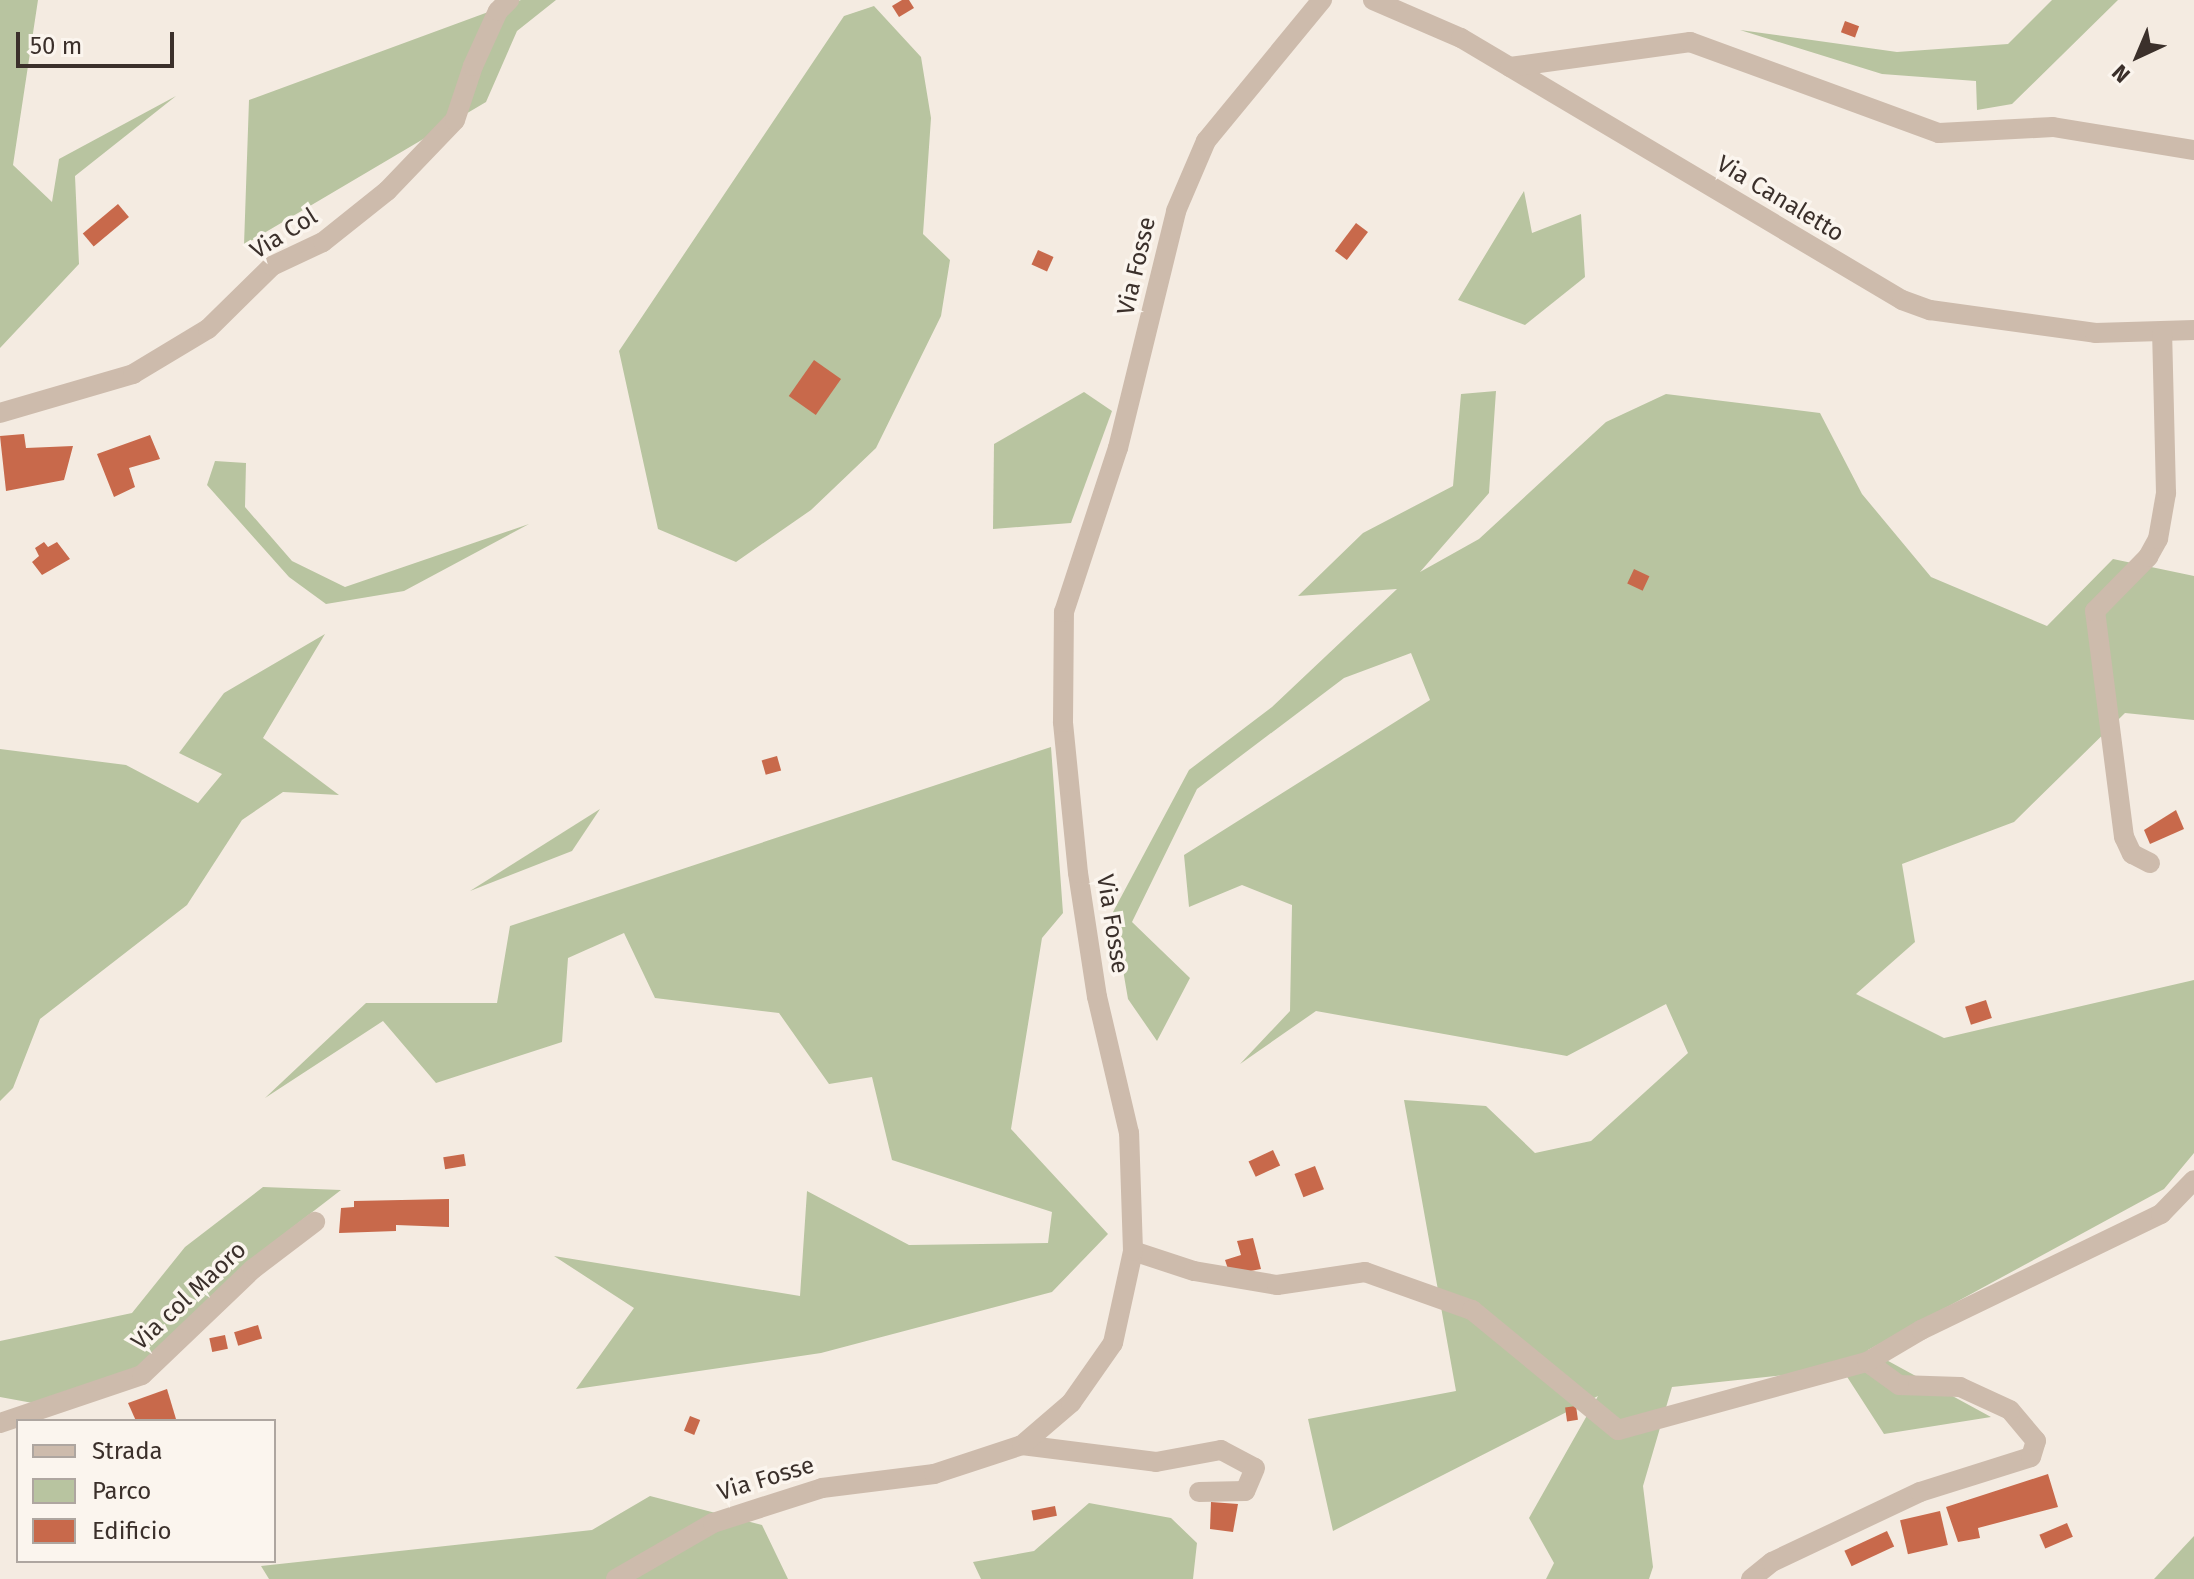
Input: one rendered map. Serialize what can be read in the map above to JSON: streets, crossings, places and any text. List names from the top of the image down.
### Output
{
  "streets": {
    "street": [
      "Via Canaletto",
      "Via Col",
      "Via Fosse",
      "Via col Maoro"
    ]
  },
  "legend": ["Strada", "Parco", "Edificio"],
  "scale_bar": "50 m",
  "north": "bottom left"
}
